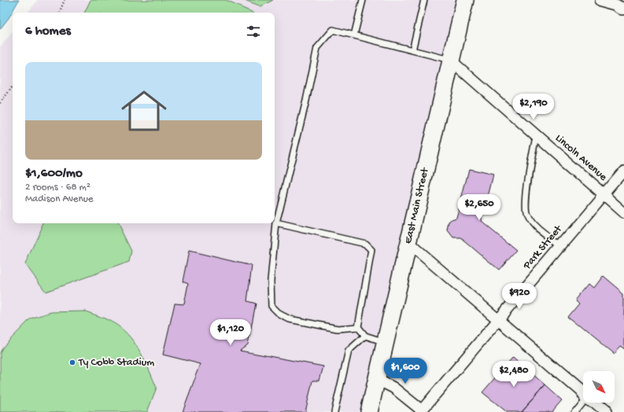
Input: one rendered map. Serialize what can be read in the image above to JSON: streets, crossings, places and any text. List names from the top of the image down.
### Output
{
  "streets": {
    "main road": ["East Main Street"],
    "street": ["Lincoln Avenue", "Park Street"]
  },
  "crossings": [
    ["Lincoln Avenue", "East Main Street"],
    ["Lincoln Avenue", "Park Street"]
  ],
  "places": ["Ty Cobb Stadium"],
  "north": "bottom right",
  "page": {
    "heading": "6 homes",
    "list": [
      {
        "name": "$1,600/mo",
        "note": "2 rooms · 68 m² · Madison Avenue"
      }
    ],
    "price": [
      "$2,190",
      "$2,650",
      "$920",
      "$1,120",
      "$1,600",
      "$2,480"
    ]
  }
}
